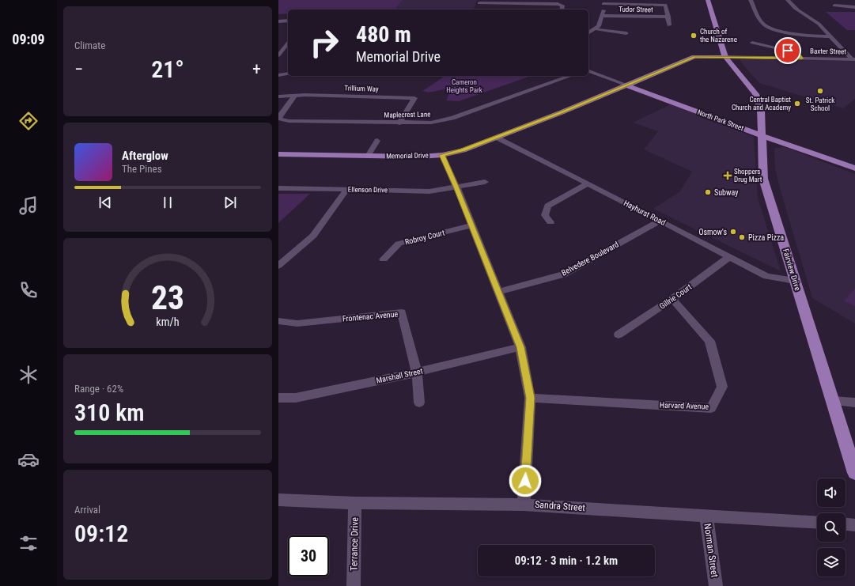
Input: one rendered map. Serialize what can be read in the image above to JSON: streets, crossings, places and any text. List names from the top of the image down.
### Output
{
  "streets": {
    "main road": ["North Park Street", "Memorial Drive", "Fairview Drive"],
    "street": [
      "Tudor Street",
      "Baxter Street",
      "Trillium Way",
      "Maplecrest Lane",
      "Ellenson Drive",
      "Hayhurst Road",
      "Robroy Court",
      "Belvedere Boulevard",
      "Gillrie Court",
      "Frontenac Avenue",
      "Marshall Street",
      "Harvard Avenue",
      "Sandra Street",
      "Terrance Drive",
      "Norman Street"
    ]
  },
  "crossings": [
    ["Baxter Street", "Memorial Drive"],
    ["Baxter Street", "Fairview Drive"],
    ["Trillium Way", "Maplecrest Lane"],
    ["North Park Street", "Memorial Drive"],
    ["North Park Street", "Fairview Drive"],
    ["Memorial Drive", "Hayhurst Road"],
    ["Memorial Drive", "Fairview Drive"],
    ["Hayhurst Road", "Belvedere Boulevard"],
    ["Hayhurst Road", "Fairview Drive"],
    ["Hayhurst Road", "Gillrie Court"],
    ["Gillrie Court", "Harvard Avenue"],
    ["Frontenac Avenue", "Marshall Street"],
    ["Sandra Street", "Terrance Drive"],
    ["Sandra Street", "Norman Street"]
  ],
  "parks": ["Cameron Heights Park"],
  "places": {
    "other": [
      "Church of the Nazarene",
      "St. Patrick School",
      "Central Baptist Church and Academy",
      "Subway",
      "Osmow's",
      "Pizza Pizza"
    ],
    "health": ["Shoppers Drug Mart"]
  },
  "page": {
    "tabs": "09:09",
    "tile": [
      "Climate",
      ["Range · 62%", "310 km"],
      ["Arrival", "09:12"]
    ],
    "turn": ["480 m", "Memorial Drive"],
    "heat": ["−", "21°", "+"],
    "song": ["Afterglow", "The Pines"],
    "limit": "30",
    "trip": "09:12 · 3 min · 1.2 km",
    "gauge": ["23", "km/h"]
  }
}
